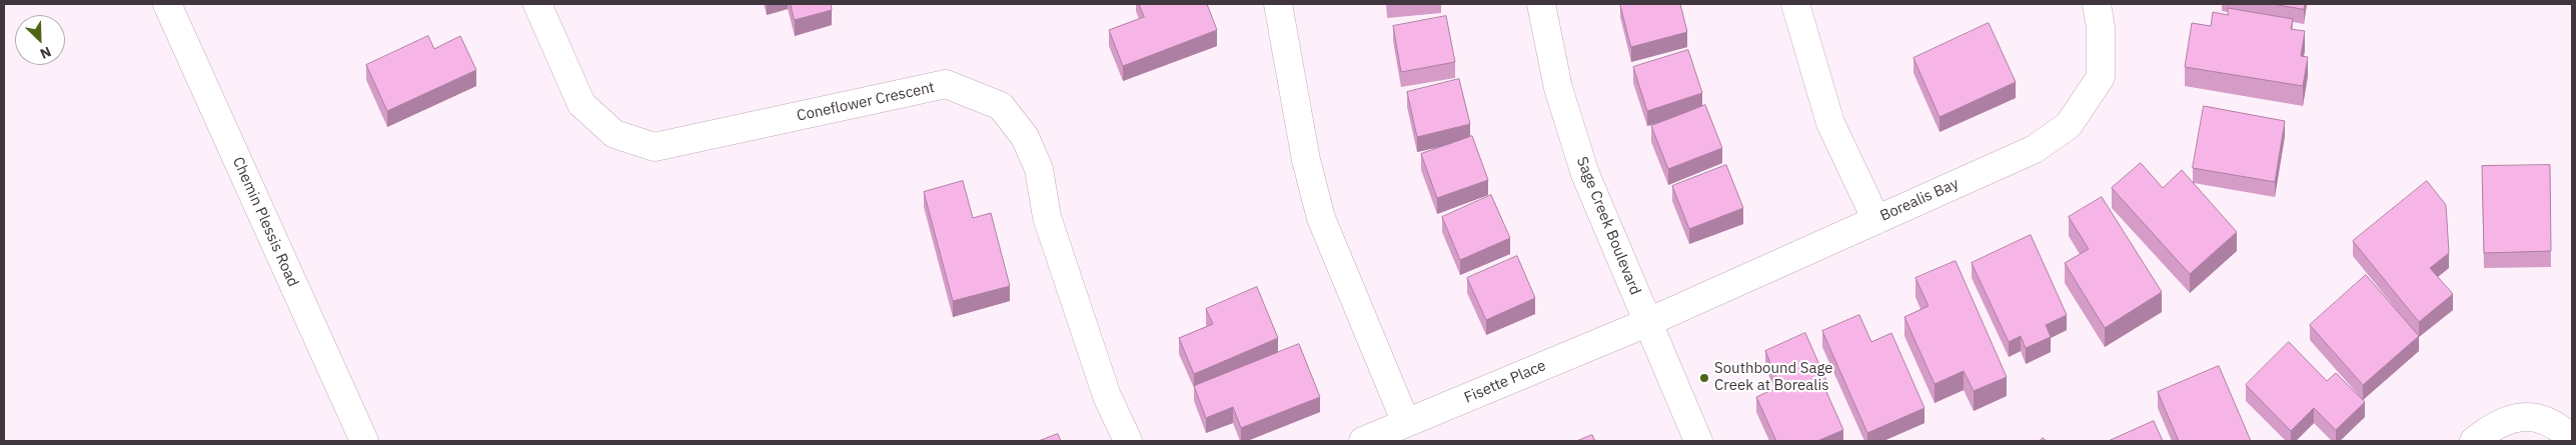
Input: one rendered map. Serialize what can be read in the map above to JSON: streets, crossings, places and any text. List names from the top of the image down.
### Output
{
  "streets": {
    "street": [
      "Coneflower Crescent",
      "Borealis Bay",
      "Chemin Plessis Road",
      "Sage Creek Boulevard",
      "Fisette Place"
    ]
  },
  "crossings": [
    ["Borealis Bay", "Sage Creek Boulevard"],
    ["Borealis Bay", "Fisette Place"],
    ["Sage Creek Boulevard", "Fisette Place"]
  ],
  "places": ["Southbound Sage Creek at Borealis"],
  "north": "bottom right"
}
